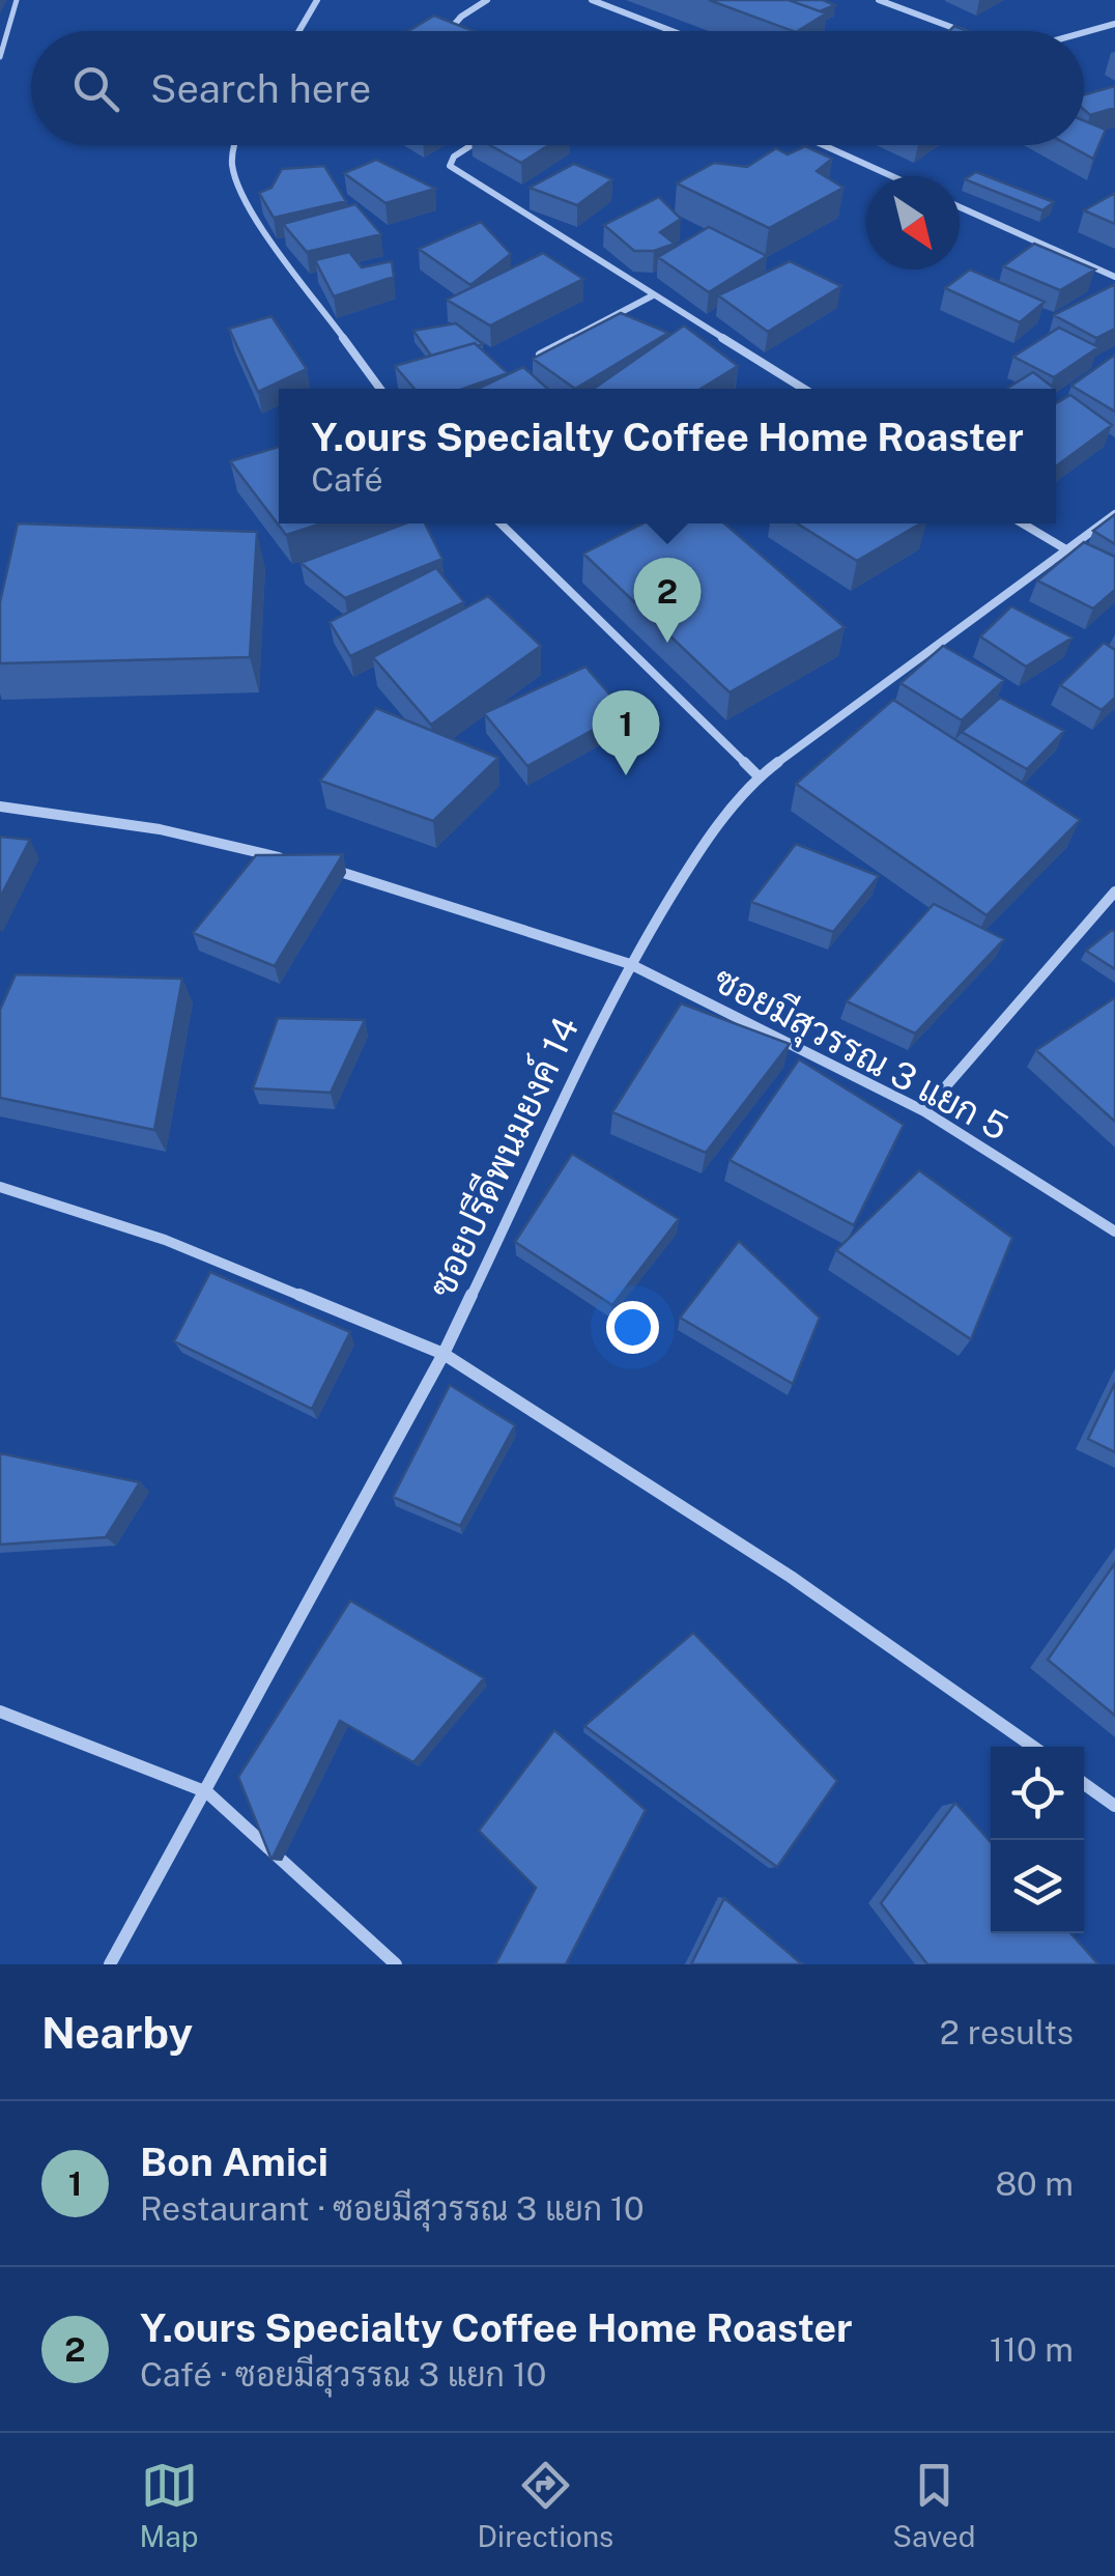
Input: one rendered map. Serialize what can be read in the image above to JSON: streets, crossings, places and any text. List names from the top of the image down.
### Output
{
  "streets": {
    "street": ["ซอยมีสุวรรณ 3 แยก 5", "ซอยปรีดีพนมยงค์ 14"]
  },
  "crossings": [
    ["ซอยมีสุวรรณ 3 แยก 5", "ซอยปรีดีพนมยงค์ 14"]
  ],
  "north": "bottom right",
  "page": {
    "search": "Search here",
    "popup": ["Y.ours Specialty Coffee Home Roaster", "Café"],
    "pins": ["2", "1"],
    "heading": ["Nearby", "2 results"],
    "list": [
      {
        "mark": "1",
        "name": "Bon Amici",
        "note": "Restaurant · ซอยมีสุวรรณ 3 แยก 10",
        "value": "80 m"
      },
      {
        "mark": "2",
        "name": "Y.ours Specialty Coffee Home Roaster",
        "note": "Café · ซอยมีสุวรรณ 3 แยก 10",
        "value": "110 m"
      }
    ],
    "nav": ["Map", "Directions", "Saved"]
  }
}
